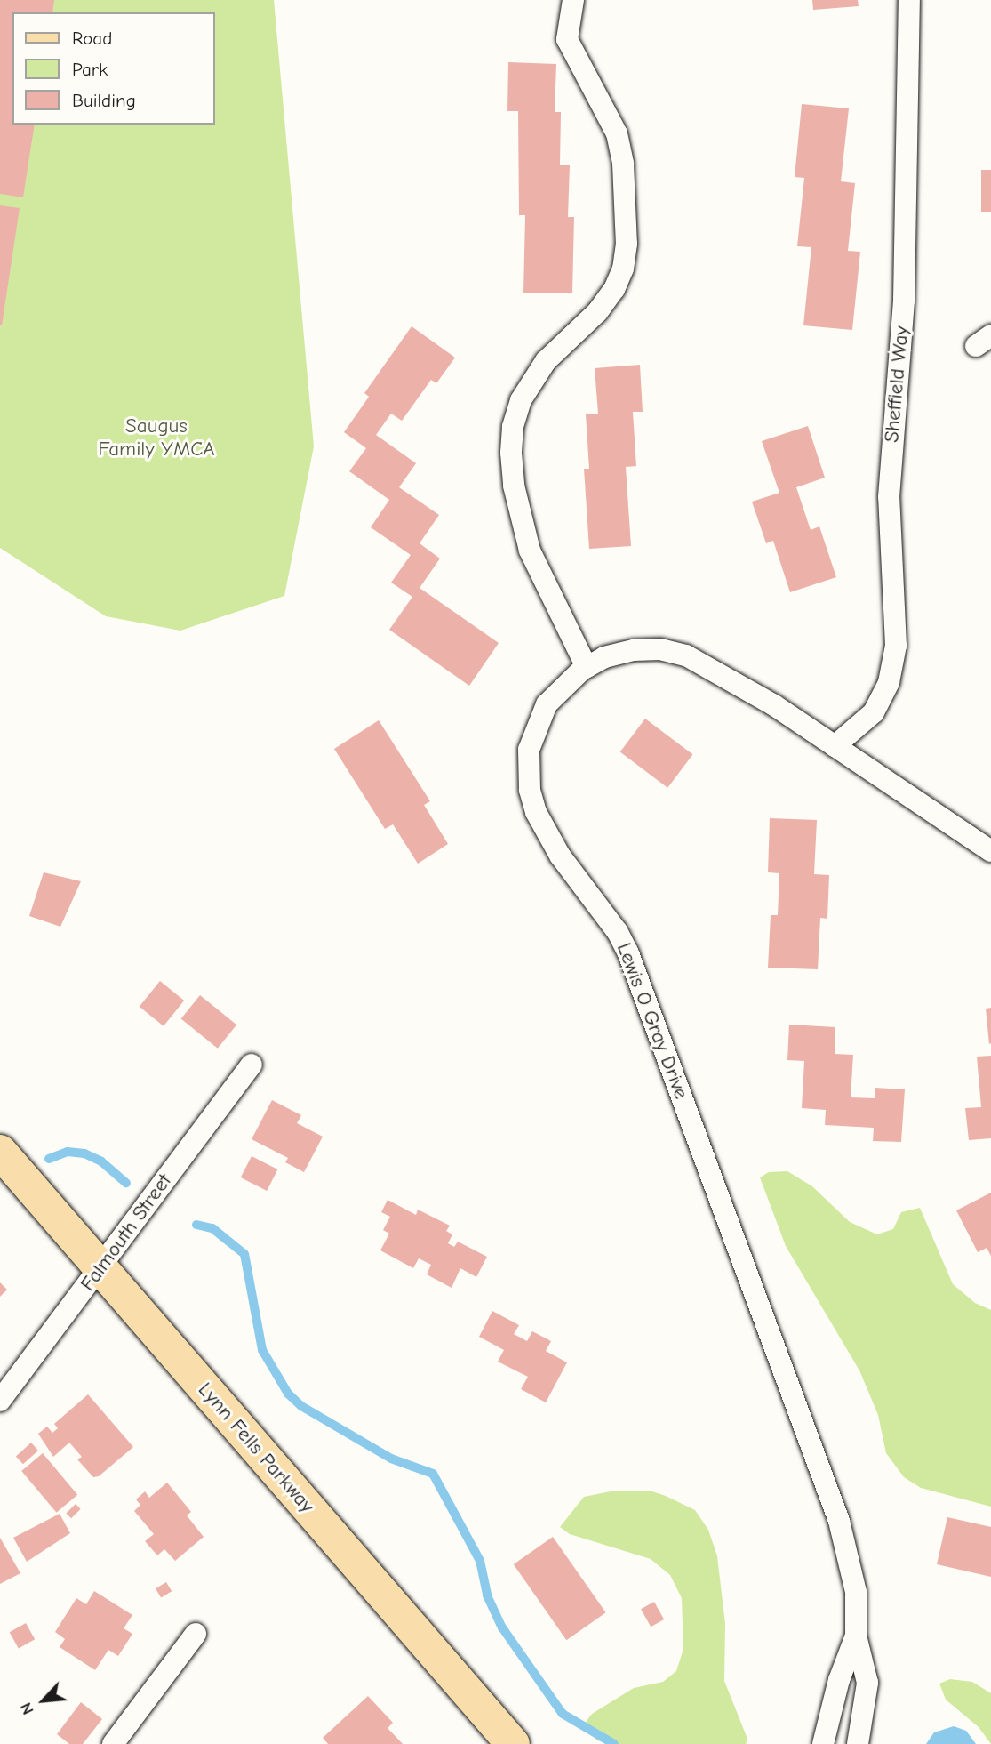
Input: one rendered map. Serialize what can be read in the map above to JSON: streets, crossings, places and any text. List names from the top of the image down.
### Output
{
  "streets": {
    "main road": ["Lynn Fells Parkway"],
    "street": ["Sheffield Way", "Lewis O Gray Drive", "Falmouth Street"]
  },
  "crossings": [
    ["Sheffield Way", "Lewis O Gray Drive"],
    ["Falmouth Street", "Lynn Fells Parkway"]
  ],
  "parks": ["Saugus Family YMCA"],
  "legend": ["Road", "Park", "Building"],
  "north": "bottom left"
}
